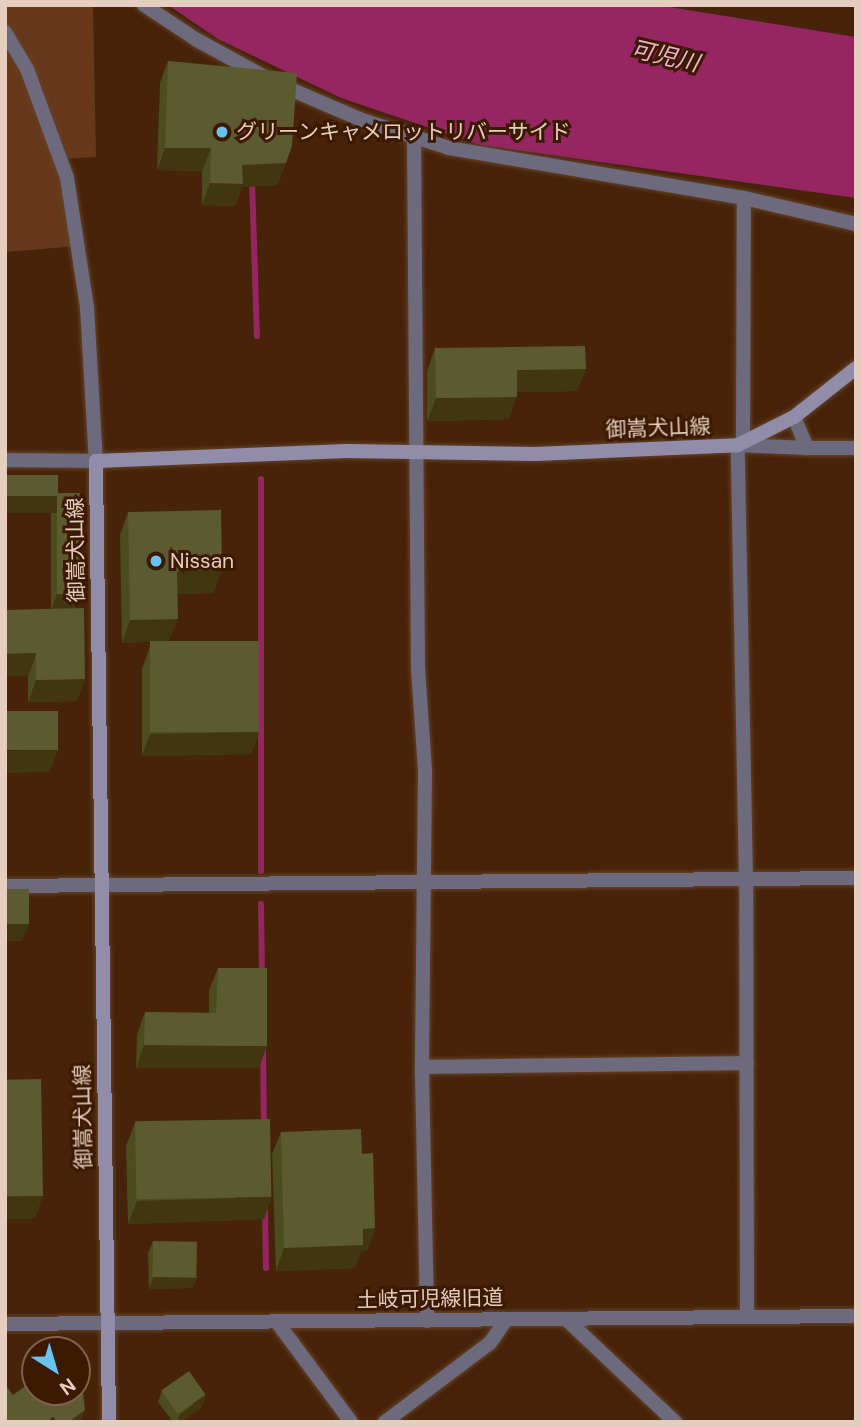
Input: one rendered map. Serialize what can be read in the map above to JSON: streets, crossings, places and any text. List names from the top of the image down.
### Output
{
  "streets": {
    "main road": ["御嵩犬山線"],
    "street": ["土岐可児線旧道"]
  },
  "crossings": [
    ["御嵩犬山線", "土岐可児線旧道"]
  ],
  "water": ["可児川"],
  "places": ["グリーンキャメロットリバーサイド", "Nissan"],
  "north": "bottom right"
}
